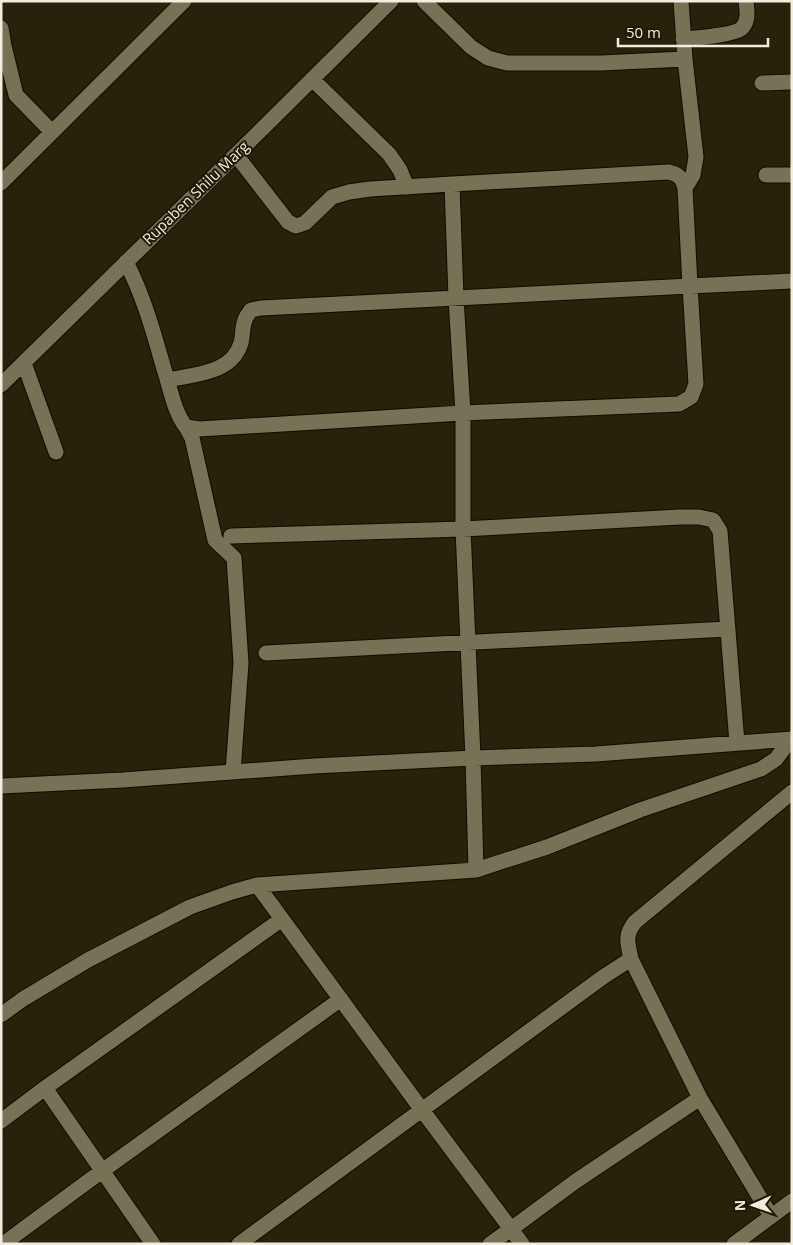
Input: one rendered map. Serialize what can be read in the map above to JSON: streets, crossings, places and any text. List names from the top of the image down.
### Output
{
  "streets": {
    "street": ["Rupaben Shilu Marg"]
  },
  "scale_bar": "50 m",
  "north": "left"
}
